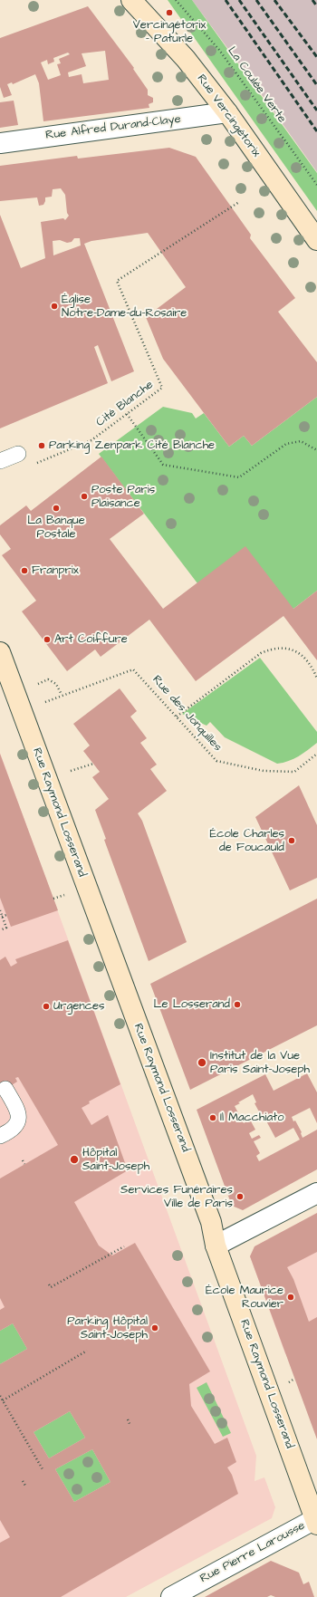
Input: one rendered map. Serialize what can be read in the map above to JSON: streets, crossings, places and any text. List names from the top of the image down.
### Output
{
  "streets": {
    "street": [
      "Rue Vercingétorix",
      "Rue Alfred Durand-Claye",
      "Rue Raymond Losserand",
      "Rue Pierre Larousse"
    ],
    "path": ["La Coulée Verte", "Cité Blanche", "Rue des Jonquilles"]
  },
  "crossings": [
    ["Rue Vercingétorix", "Rue Alfred Durand-Claye"],
    ["Rue Raymond Losserand", "Rue Pierre Larousse"]
  ],
  "places": [
    "Vercingétorix - Paturle",
    "Église Notre-Dame-du-Rosaire",
    "Parking Zenpark Cité Blanche",
    "Poste Paris Plaisance",
    "La Banque Postale",
    "Franprix",
    "Art Coiffure",
    "École Charles de Foucauld",
    "Le Losserand",
    "Urgences",
    "Institut de la Vue Paris Saint-Joseph",
    "Il Macchiato",
    "Hôpital Saint-Joseph",
    "Services Funéraires Ville de Paris",
    "École Maurice Rouvier",
    "Parking Hôpital Saint-Joseph"
  ]
}
